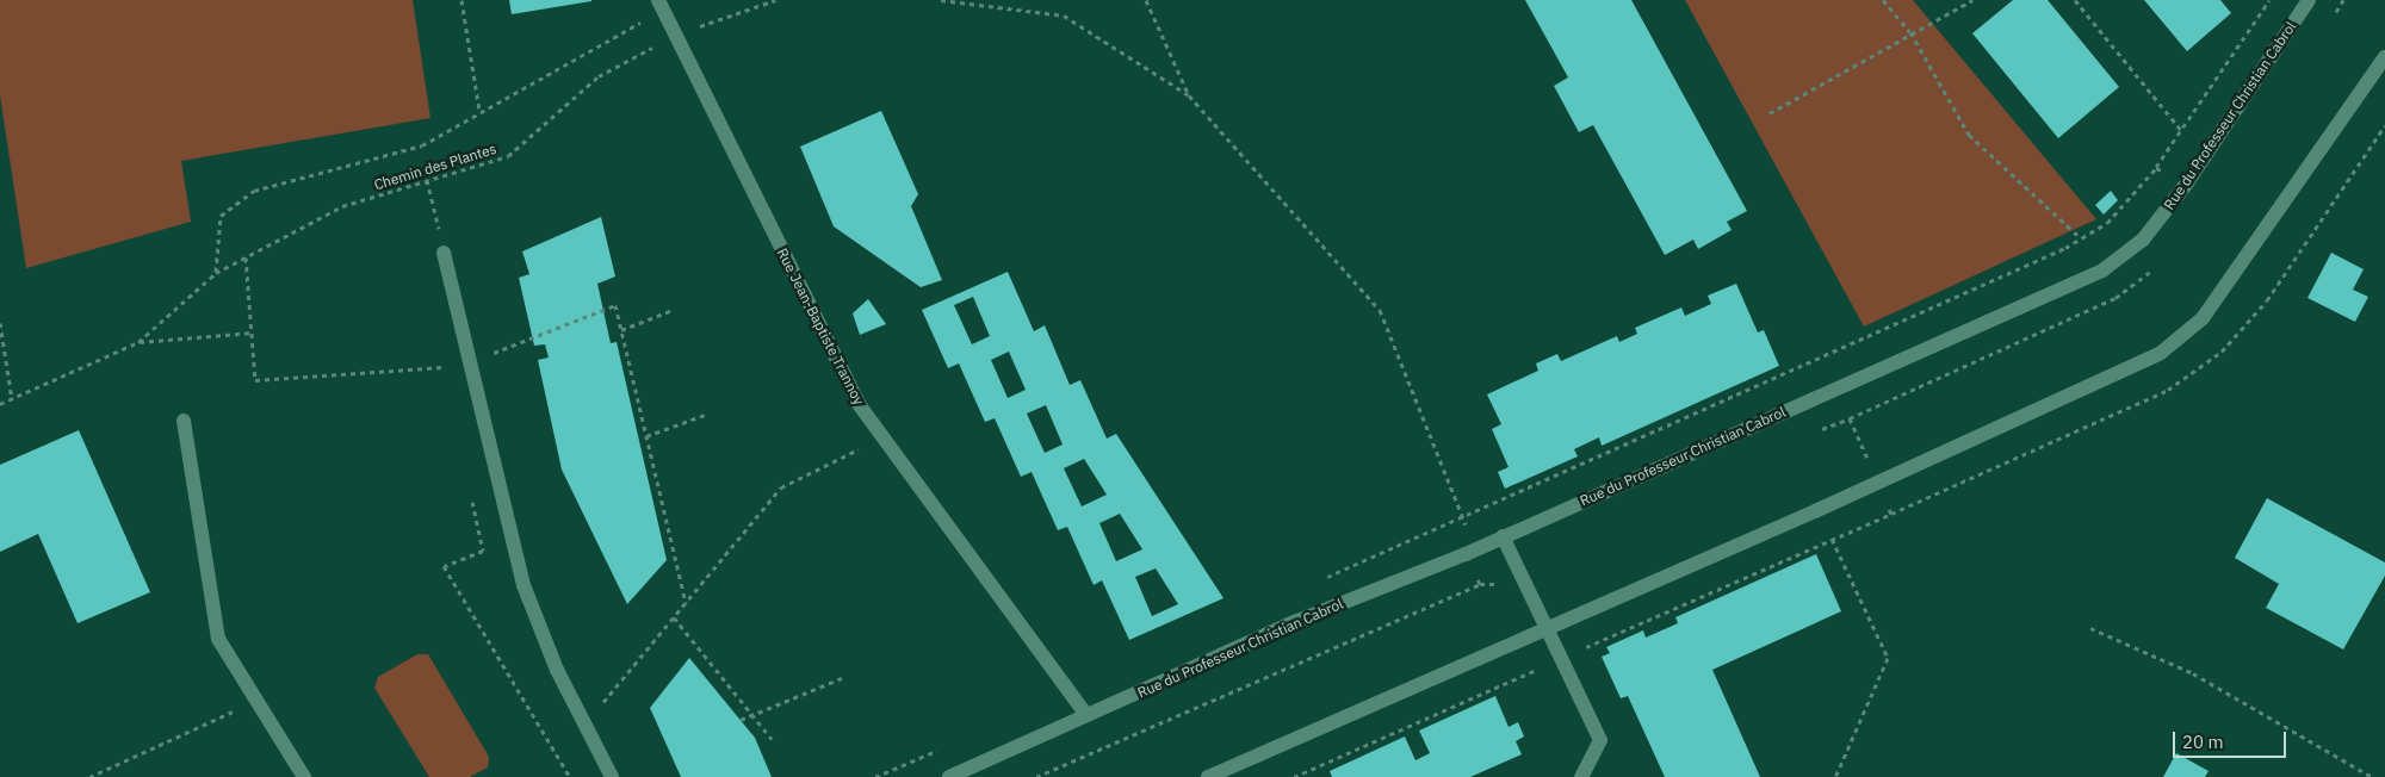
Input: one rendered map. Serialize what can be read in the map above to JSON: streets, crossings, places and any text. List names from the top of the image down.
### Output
{
  "streets": {
    "street": ["Rue du Professeur Christian Cabrol", "Rue Jean-Baptiste Trannoy"],
    "path": ["Chemin des Plantes"]
  },
  "crossings": [
    ["Rue du Professeur Christian Cabrol", "Rue Jean-Baptiste Trannoy"],
    ["Chemin des Plantes", "Rue Jean-Baptiste Trannoy"]
  ],
  "scale_bar": "20 m"
}
